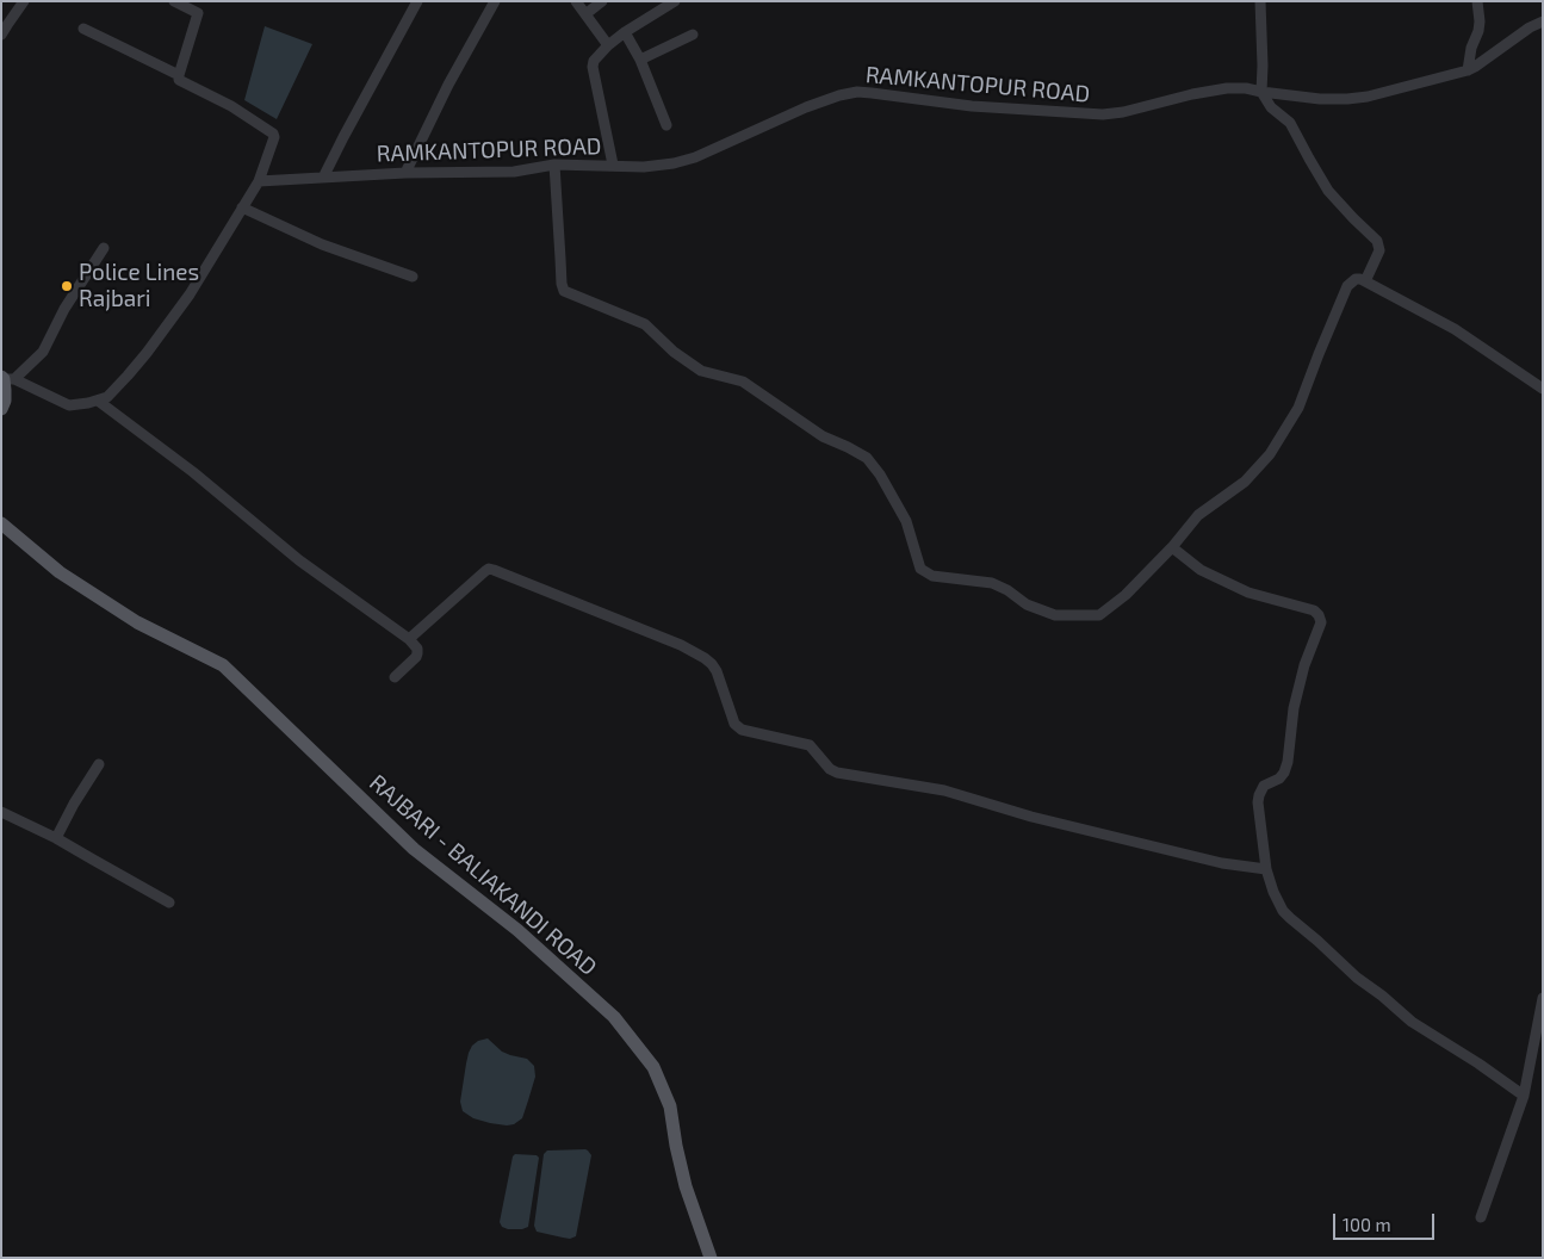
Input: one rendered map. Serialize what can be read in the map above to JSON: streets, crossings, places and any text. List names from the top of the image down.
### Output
{
  "streets": {
    "main road": ["RAJBARI - BALIAKANDI ROAD"],
    "street": ["RAMKANTOPUR ROAD"]
  },
  "places": ["Police Lines Rajbari"],
  "scale_bar": "100 m"
}
